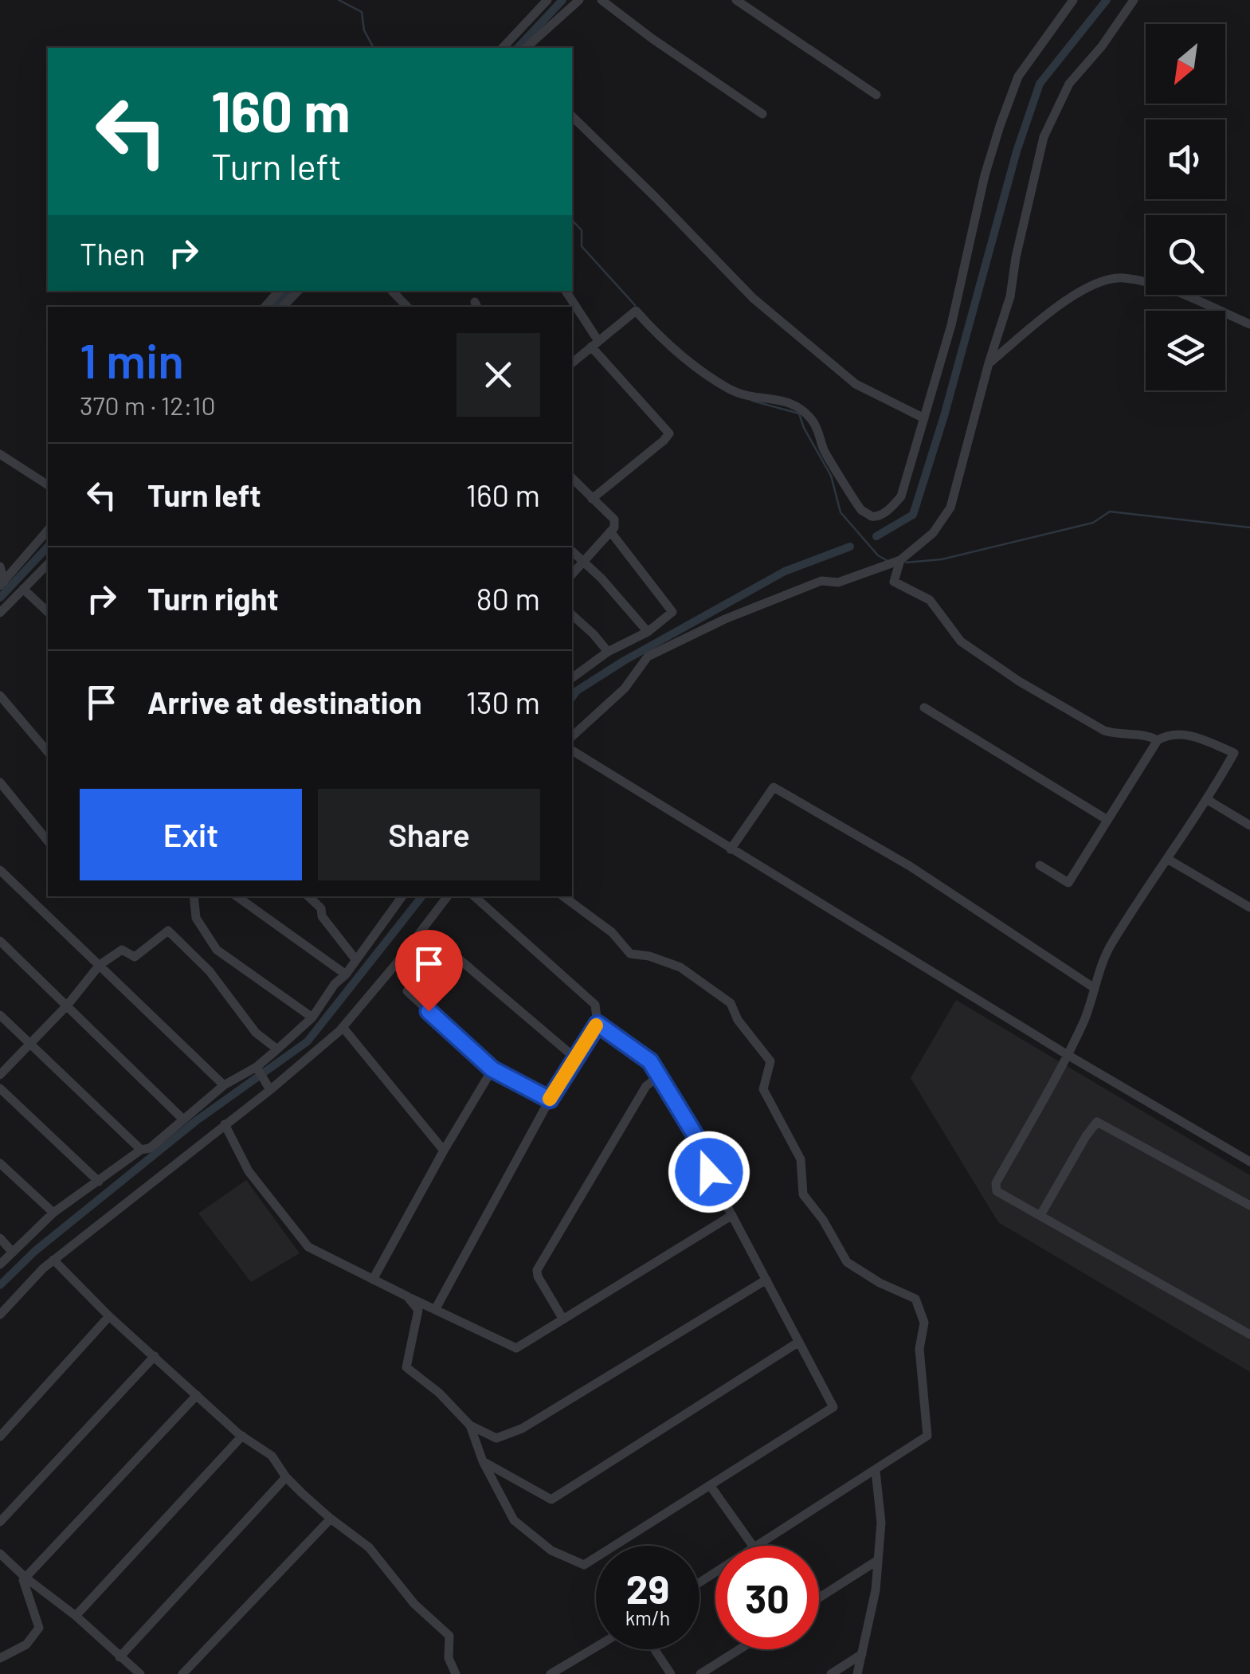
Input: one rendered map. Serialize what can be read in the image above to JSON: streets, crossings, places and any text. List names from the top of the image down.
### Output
{
  "north": "bottom left",
  "page": {
    "turn": ["160 m", "Turn left"],
    "then": "Then",
    "heading": ["1 min", "370 m · 12:10"],
    "list": [
      {
        "name": "Turn left",
        "value": "160 m"
      },
      {
        "name": "Turn right",
        "value": "80 m"
      },
      {
        "name": "Arrive at destination",
        "value": "130 m"
      }
    ],
    "buttons": ["Exit", "Share"],
    "speed": "29 km/h",
    "limit": "30"
  }
}
